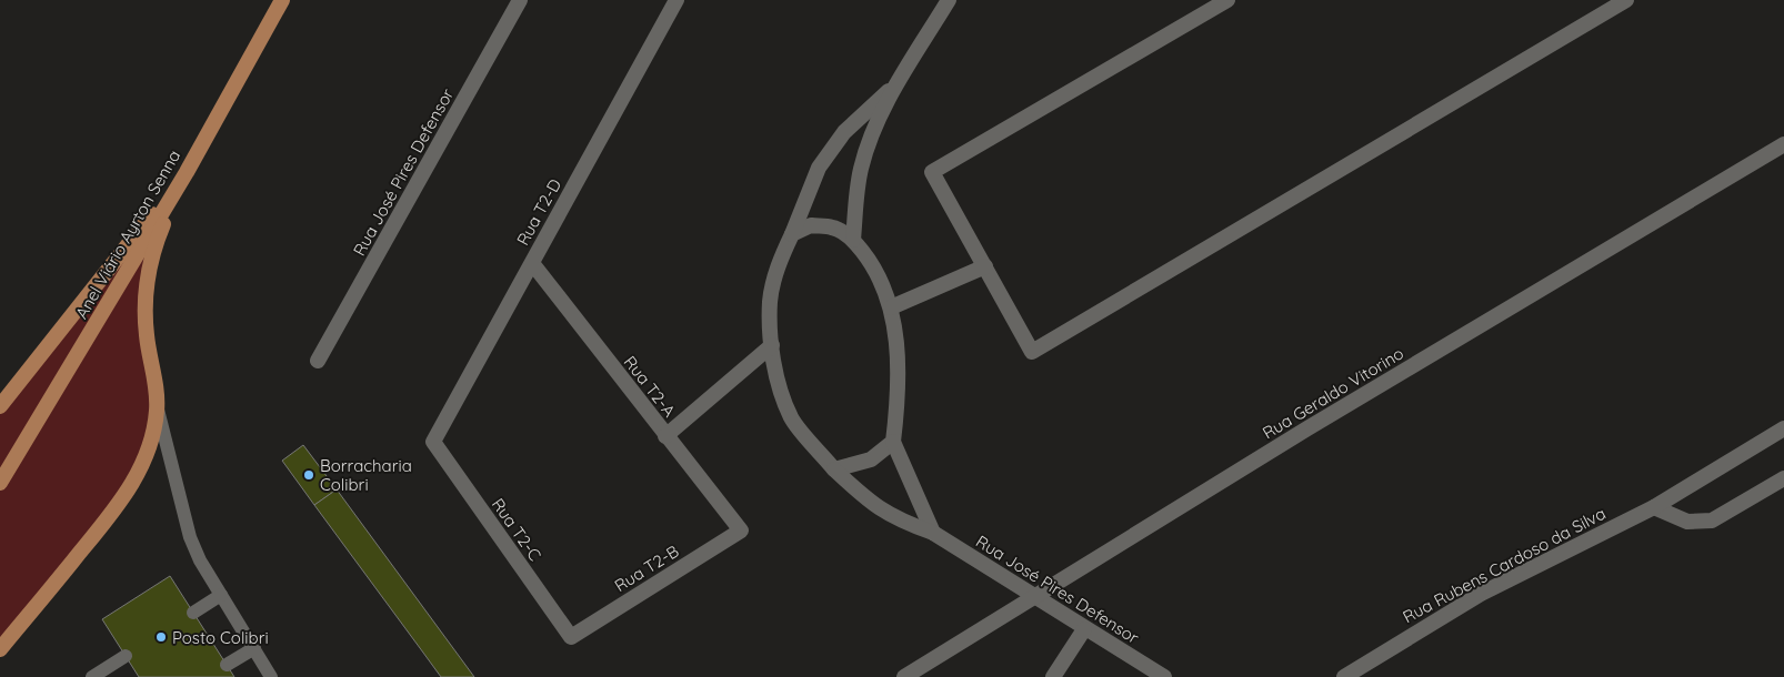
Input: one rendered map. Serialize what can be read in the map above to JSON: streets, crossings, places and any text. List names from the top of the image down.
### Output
{
  "streets": {
    "main road": ["Anel Viário Ayrton Senna"],
    "street": [
      "Rua José Pires Defensor",
      "Rua T2-D",
      "Rua T2-A",
      "Rua Geraldo Vitorino",
      "Rua T2-C",
      "Rua Rubens Cardoso da Silva",
      "Rua T2-B"
    ]
  },
  "crossings": [
    ["Rua José Pires Defensor", "Rua Geraldo Vitorino"],
    ["Rua T2-D", "Rua T2-A"],
    ["Rua T2-D", "Rua T2-C"],
    ["Rua T2-A", "Rua T2-B"],
    ["Rua T2-C", "Rua T2-B"]
  ],
  "places": ["Borracharia Colibri", "Posto Colibri"]
}
